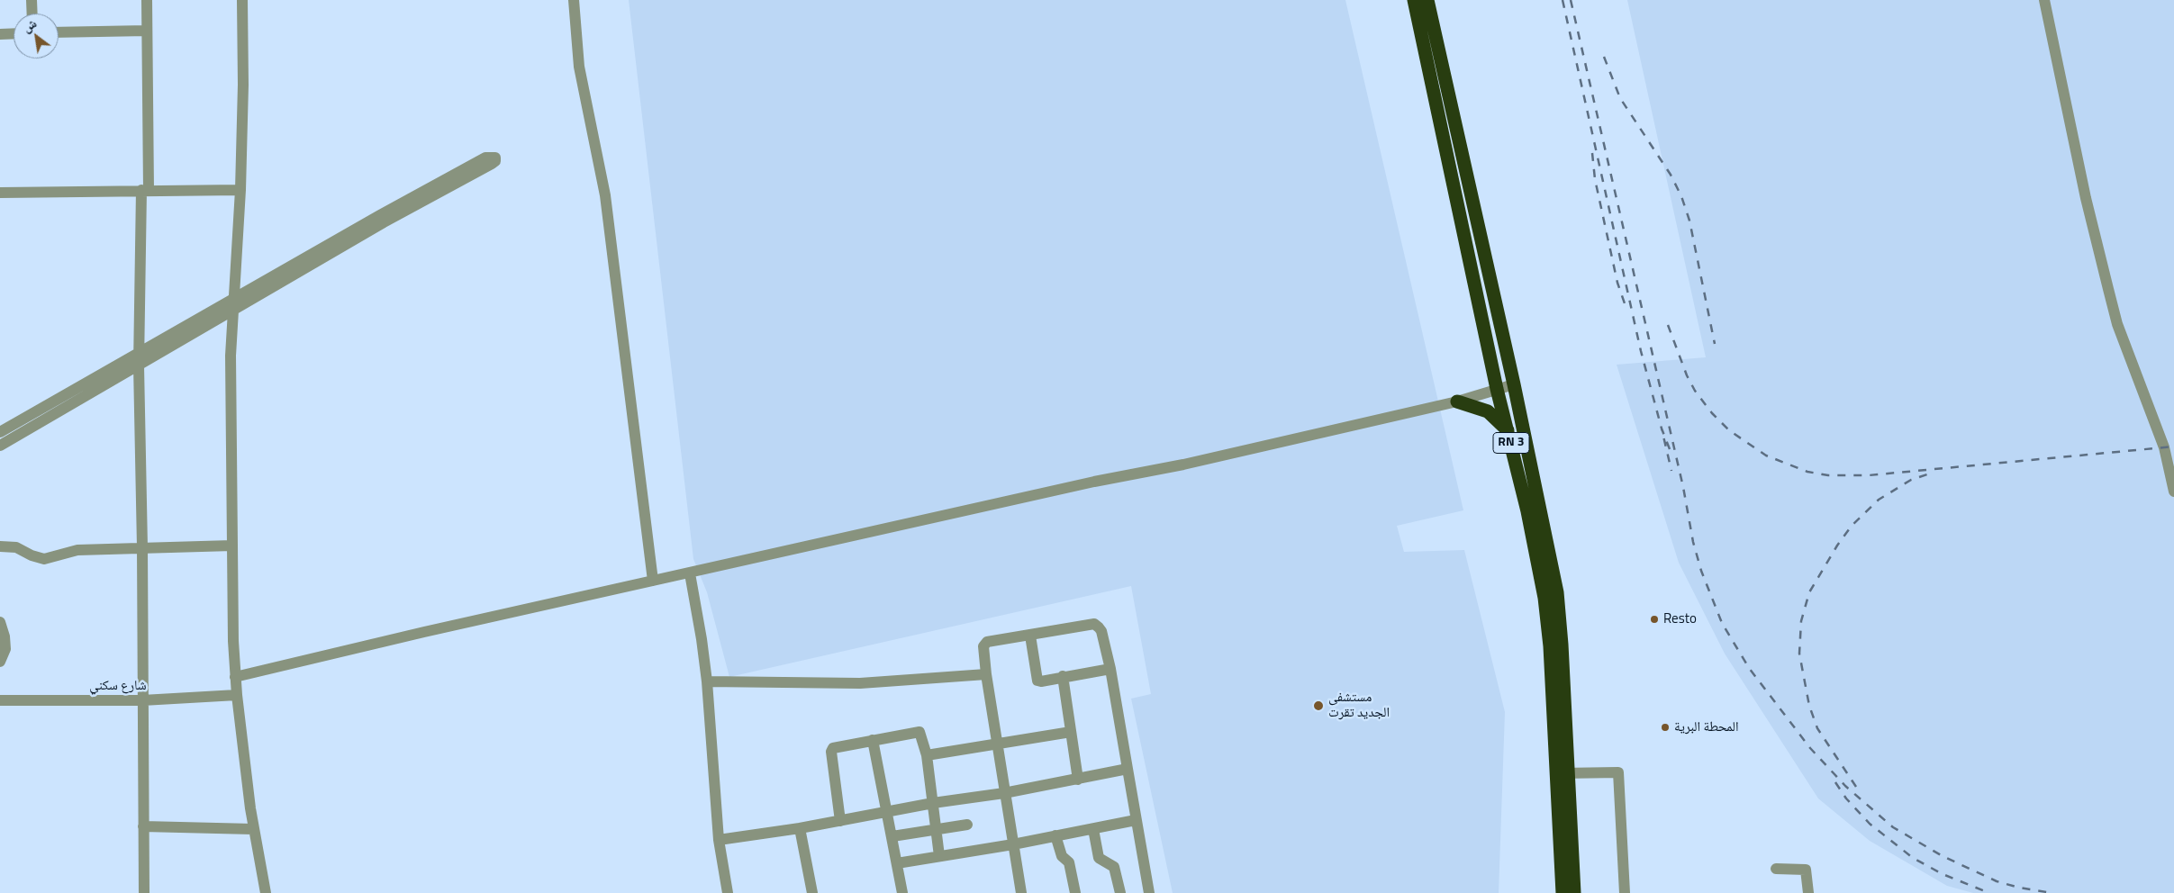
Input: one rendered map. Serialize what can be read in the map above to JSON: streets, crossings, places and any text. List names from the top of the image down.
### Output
{
  "streets": {
    "highway": ["RN 3"],
    "street": ["شارع سكني"]
  },
  "places": ["Resto", "مستشفى الجديد تقرت", "المحطة البرية"],
  "north": "top left"
}
